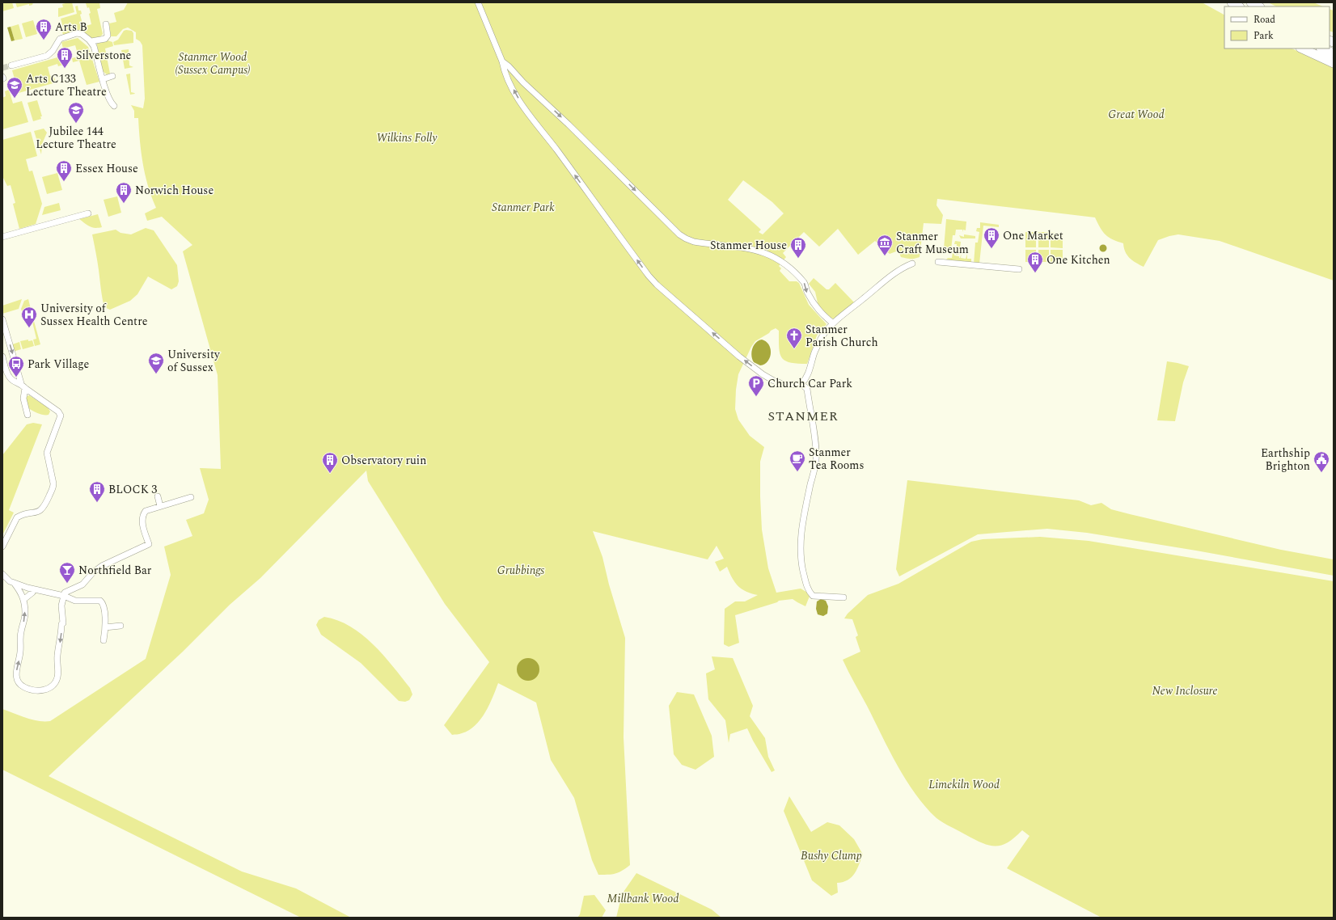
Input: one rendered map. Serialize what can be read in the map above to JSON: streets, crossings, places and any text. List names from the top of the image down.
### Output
{
  "districts": ["STANMER"],
  "parks": [
    "Stanmer Wood (Sussex Campus)",
    "Great Wood",
    "Wilkins Folly",
    "Stanmer Park",
    "Grubbings",
    "New Inclosure",
    "Limekiln Wood",
    "Bushy Clump",
    "Millbank Wood"
  ],
  "places": {
    "building": [
      "Arts B",
      "Silverstone",
      "Essex House",
      "Norwich House",
      "One Market",
      "Stanmer House",
      "One Kitchen",
      "Observatory ruin",
      "BLOCK 3"
    ],
    "school or university": ["Arts C133 Lecture Theatre", "Jubilee 144 Lecture Theatre", "University of Sussex"],
    "museum": ["Stanmer Craft Museum"],
    "hospital": ["University of Sussex Health Centre"],
    "church": ["Stanmer Parish Church"],
    "bus stop": ["Park Village"],
    "parking": ["Church Car Park"],
    "cafe": ["Stanmer Tea Rooms"],
    "public building": ["Earthship Brighton"],
    "bar": ["Northfield Bar"]
  },
  "legend": ["Road", "Park"]
}
